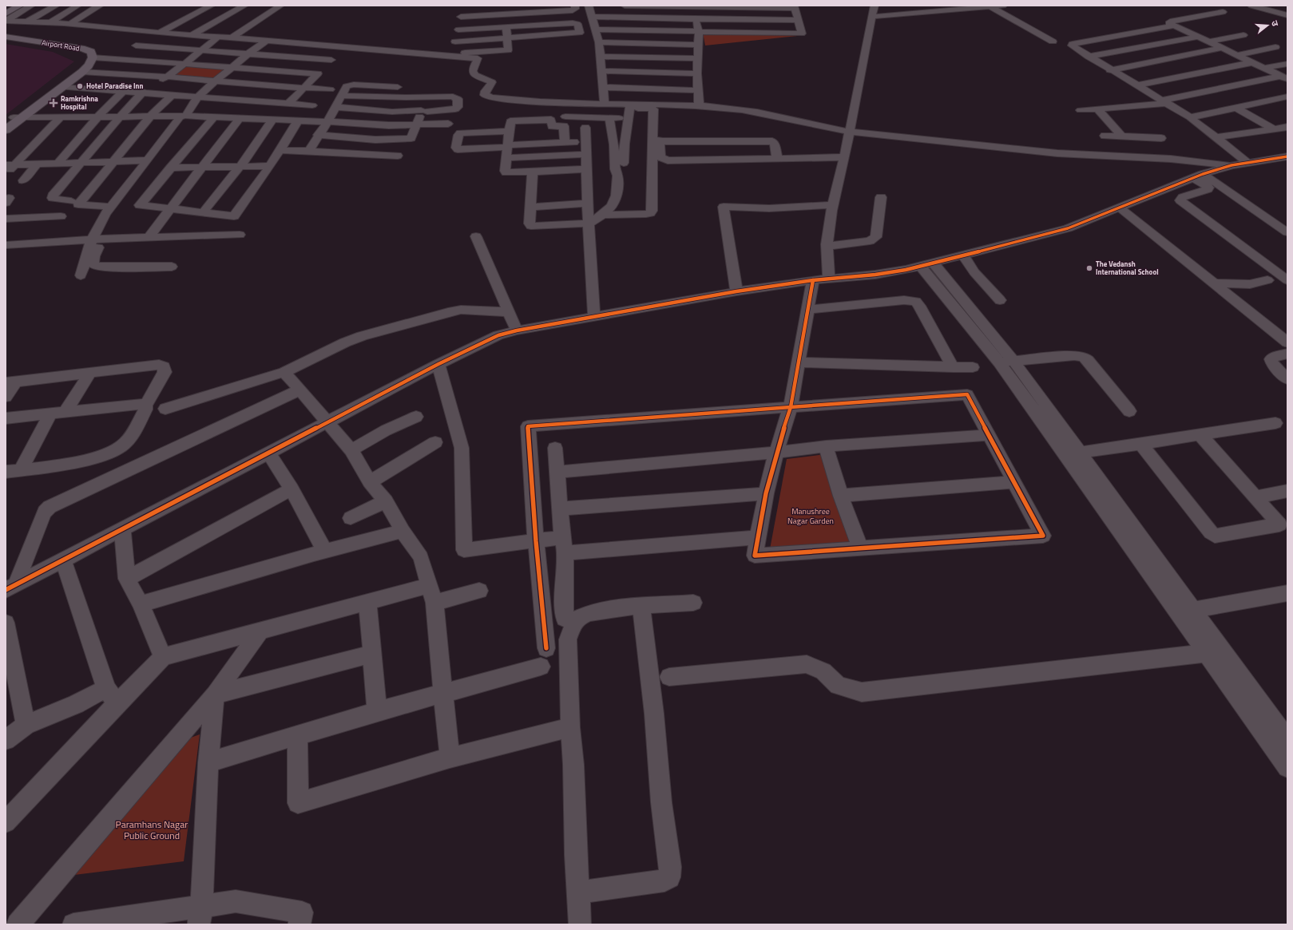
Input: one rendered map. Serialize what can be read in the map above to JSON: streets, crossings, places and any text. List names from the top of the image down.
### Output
{
  "streets": {
    "main road": ["Airport Road"]
  },
  "parks": ["Manushree Nagar Garden", "Paramhans Nagar Public Ground"],
  "places": {
    "other": ["Hotel Paradise Inn", "The Vedansh International School"],
    "health": ["Ramkrishna Hospital"]
  },
  "north": "right"
}
